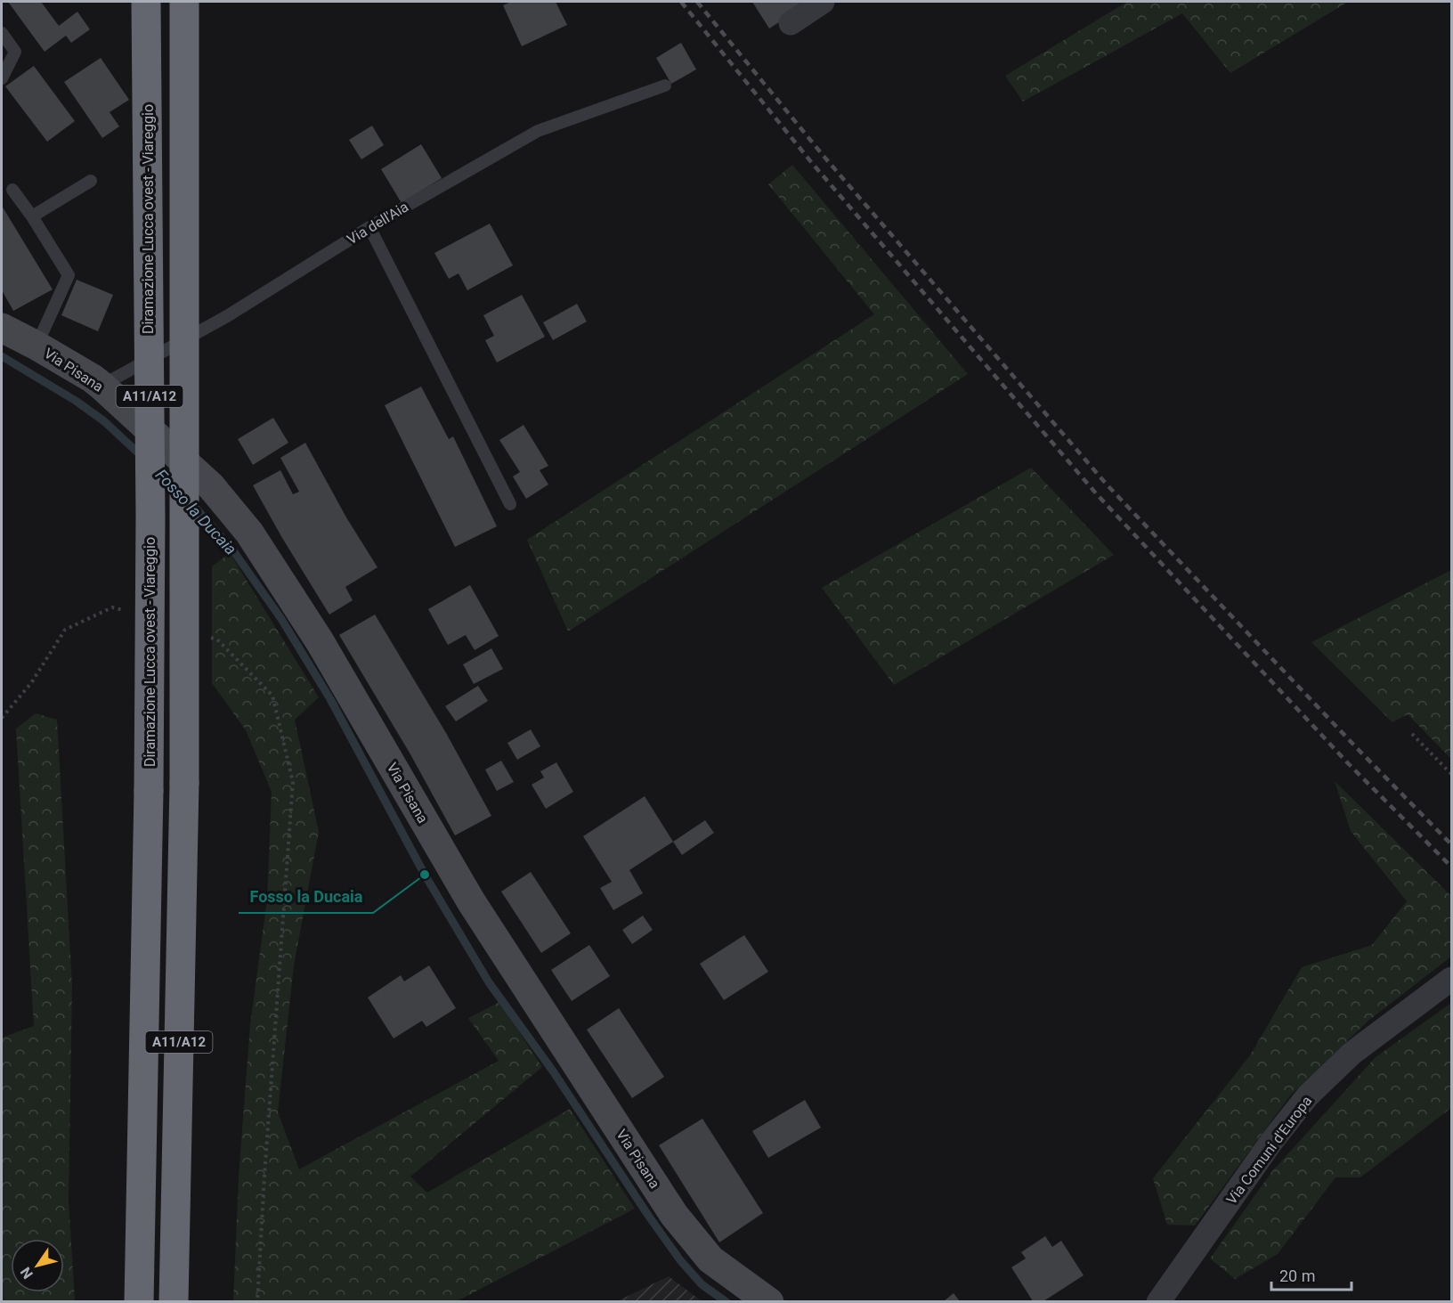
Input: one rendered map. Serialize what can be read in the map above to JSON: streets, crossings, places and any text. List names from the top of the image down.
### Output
{
  "streets": {
    "highway": ["Diramazione Lucca ovest - Viareggio", "A11/A12"],
    "main road": ["Via Pisana"],
    "street": ["Via Comuni d'Europa"],
    "lane": ["Via dell'Aia"]
  },
  "crossings": [
    ["Via dell'Aia", "Via Pisana"]
  ],
  "water": ["Fosso la Ducaia"],
  "places": ["Fosso la Ducaia"],
  "scale_bar": "20 m",
  "north": "bottom left"
}
